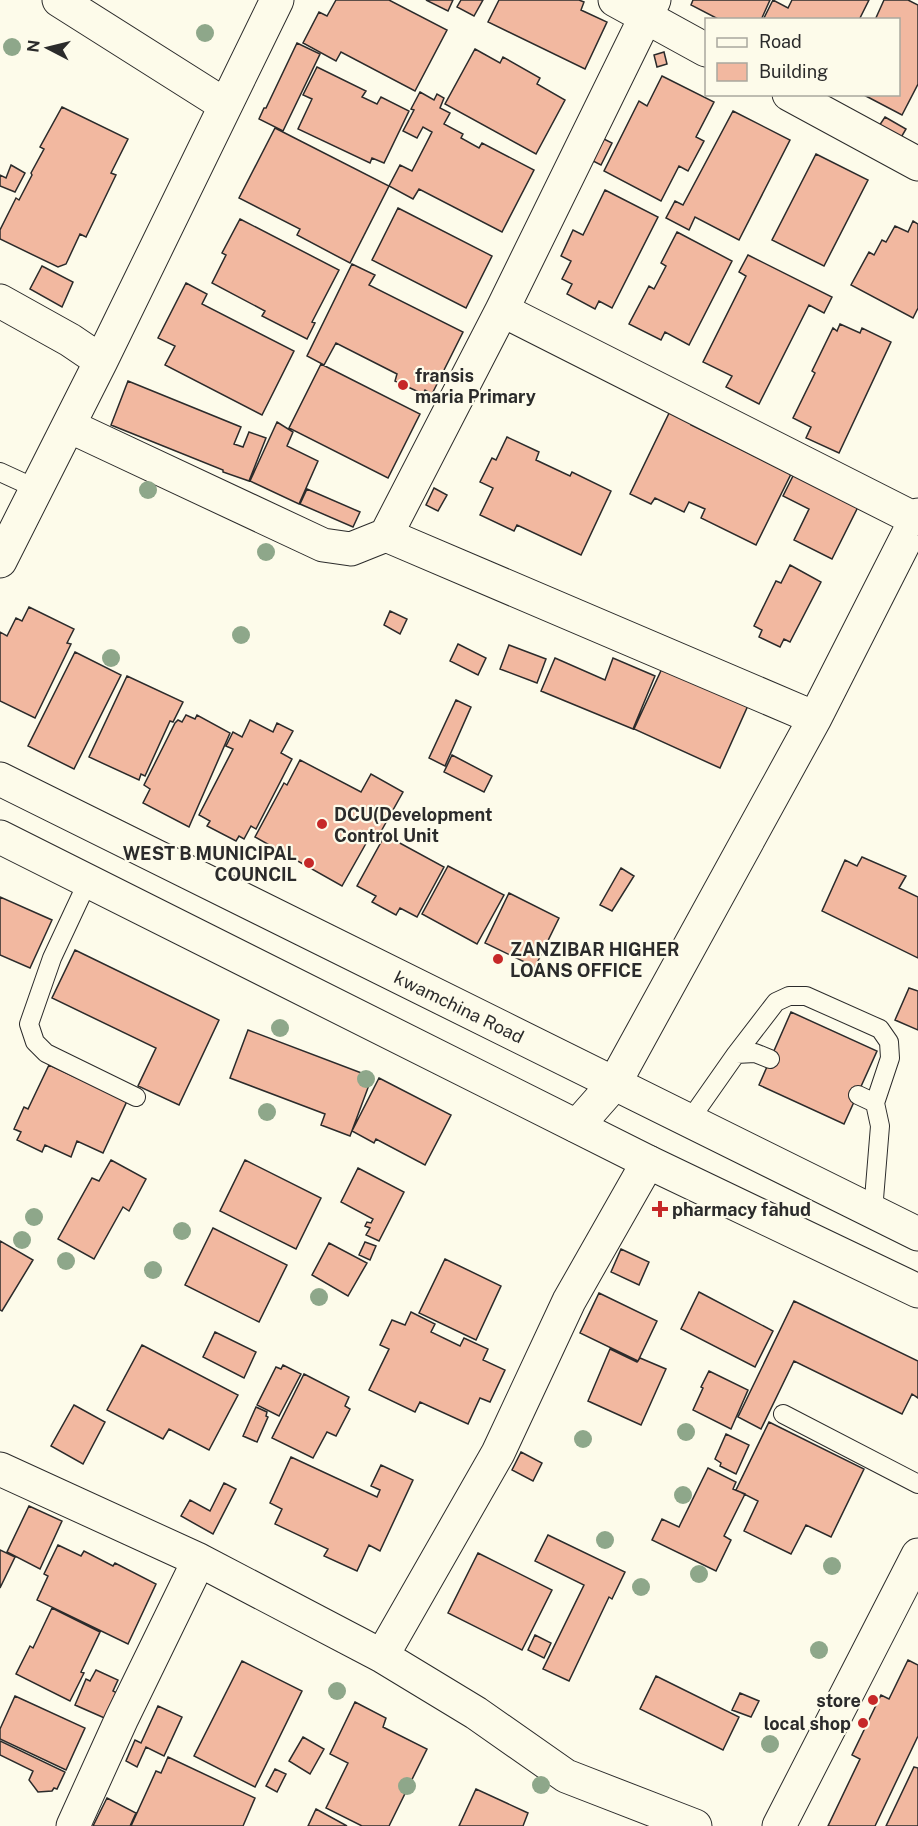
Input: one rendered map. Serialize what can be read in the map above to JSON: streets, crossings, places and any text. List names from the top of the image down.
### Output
{
  "streets": {
    "street": ["kwamchina Road"]
  },
  "places": {
    "other": [
      "fransis maria Primary",
      "DCU(Development Control Unit",
      "WEST B MUNICIPAL COUNCIL",
      "ZANZIBAR HIGHER LOANS OFFICE",
      "store",
      "local shop"
    ],
    "health": ["pharmacy fahud"]
  },
  "legend": ["Road", "Building"],
  "north": "left"
}
